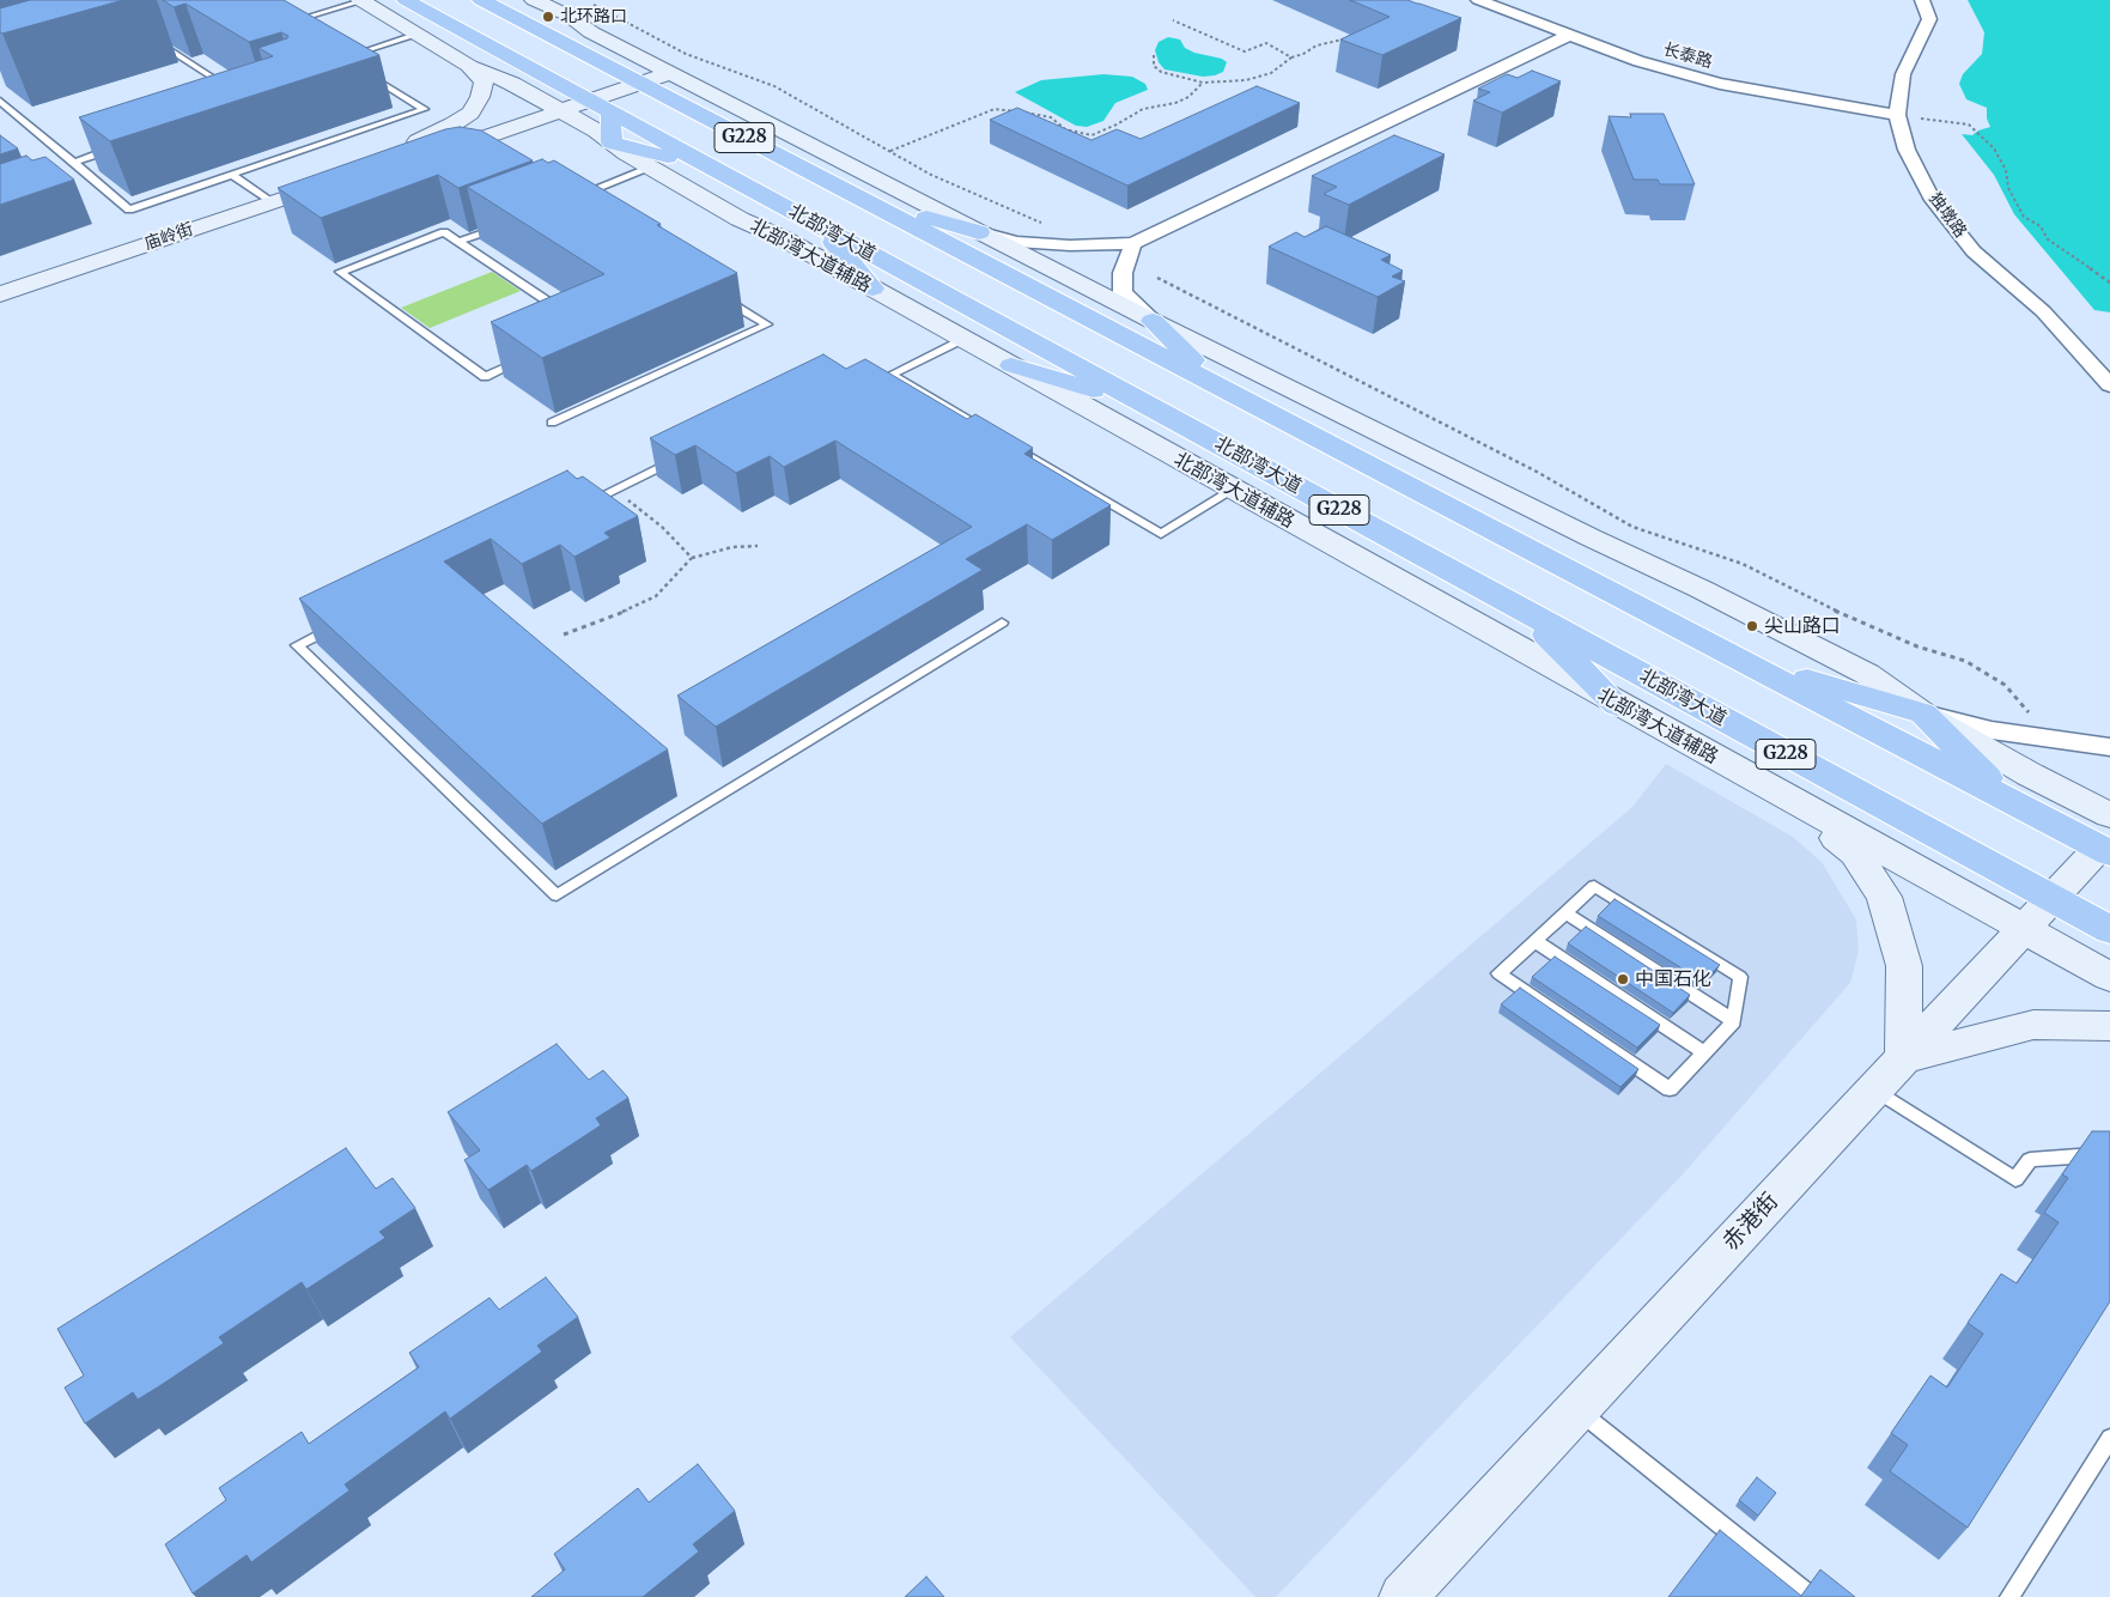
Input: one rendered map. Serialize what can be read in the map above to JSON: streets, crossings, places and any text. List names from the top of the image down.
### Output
{
  "streets": {
    "highway": ["G228", "北部湾大道"],
    "main road": ["庙岭街", "北部湾大道辅路", "赤港街"],
    "street": ["长泰路", "独墩路"]
  },
  "crossings": [
    ["长泰路", "独墩路"],
    ["G228", "赤港街"],
    ["北部湾大道", "赤港街"],
    ["北部湾大道辅路", "赤港街"]
  ],
  "places": ["北环路口", "尖山路口", "中国石化"]
}
